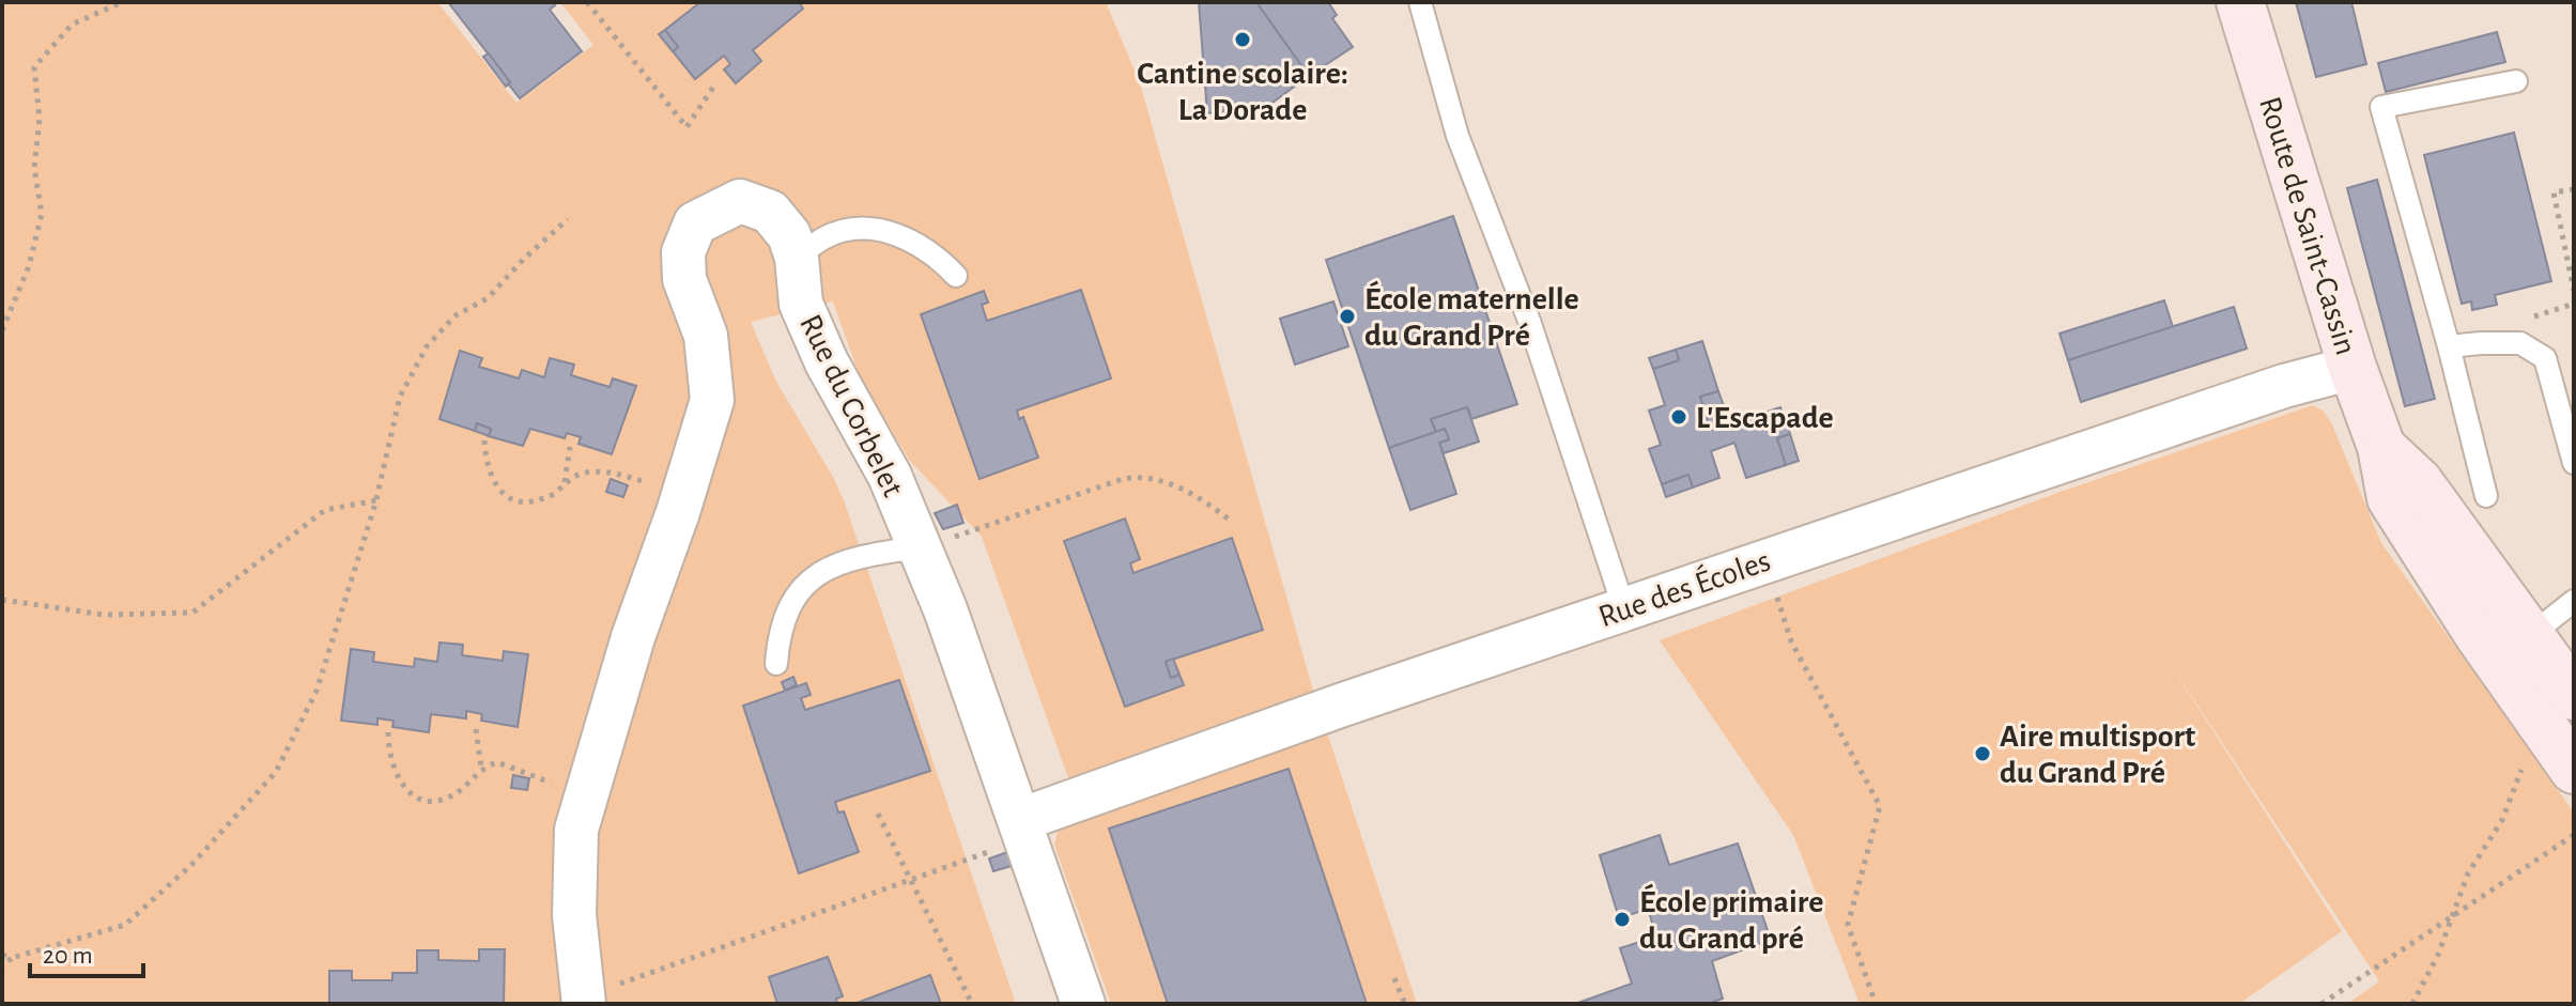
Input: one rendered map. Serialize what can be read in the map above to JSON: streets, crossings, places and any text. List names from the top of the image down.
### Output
{
  "streets": {
    "street": ["Route de Saint-Cassin", "Rue du Corbelet", "Rue des Écoles"]
  },
  "crossings": [
    ["Route de Saint-Cassin", "Rue des Écoles"],
    ["Rue du Corbelet", "Rue des Écoles"]
  ],
  "places": [
    "Cantine scolaire: La Dorade",
    "École maternelle du Grand Pré",
    "L'Escapade",
    "Aire multisport du Grand Pré",
    "École primaire du Grand pré"
  ],
  "scale_bar": "20 m"
}
